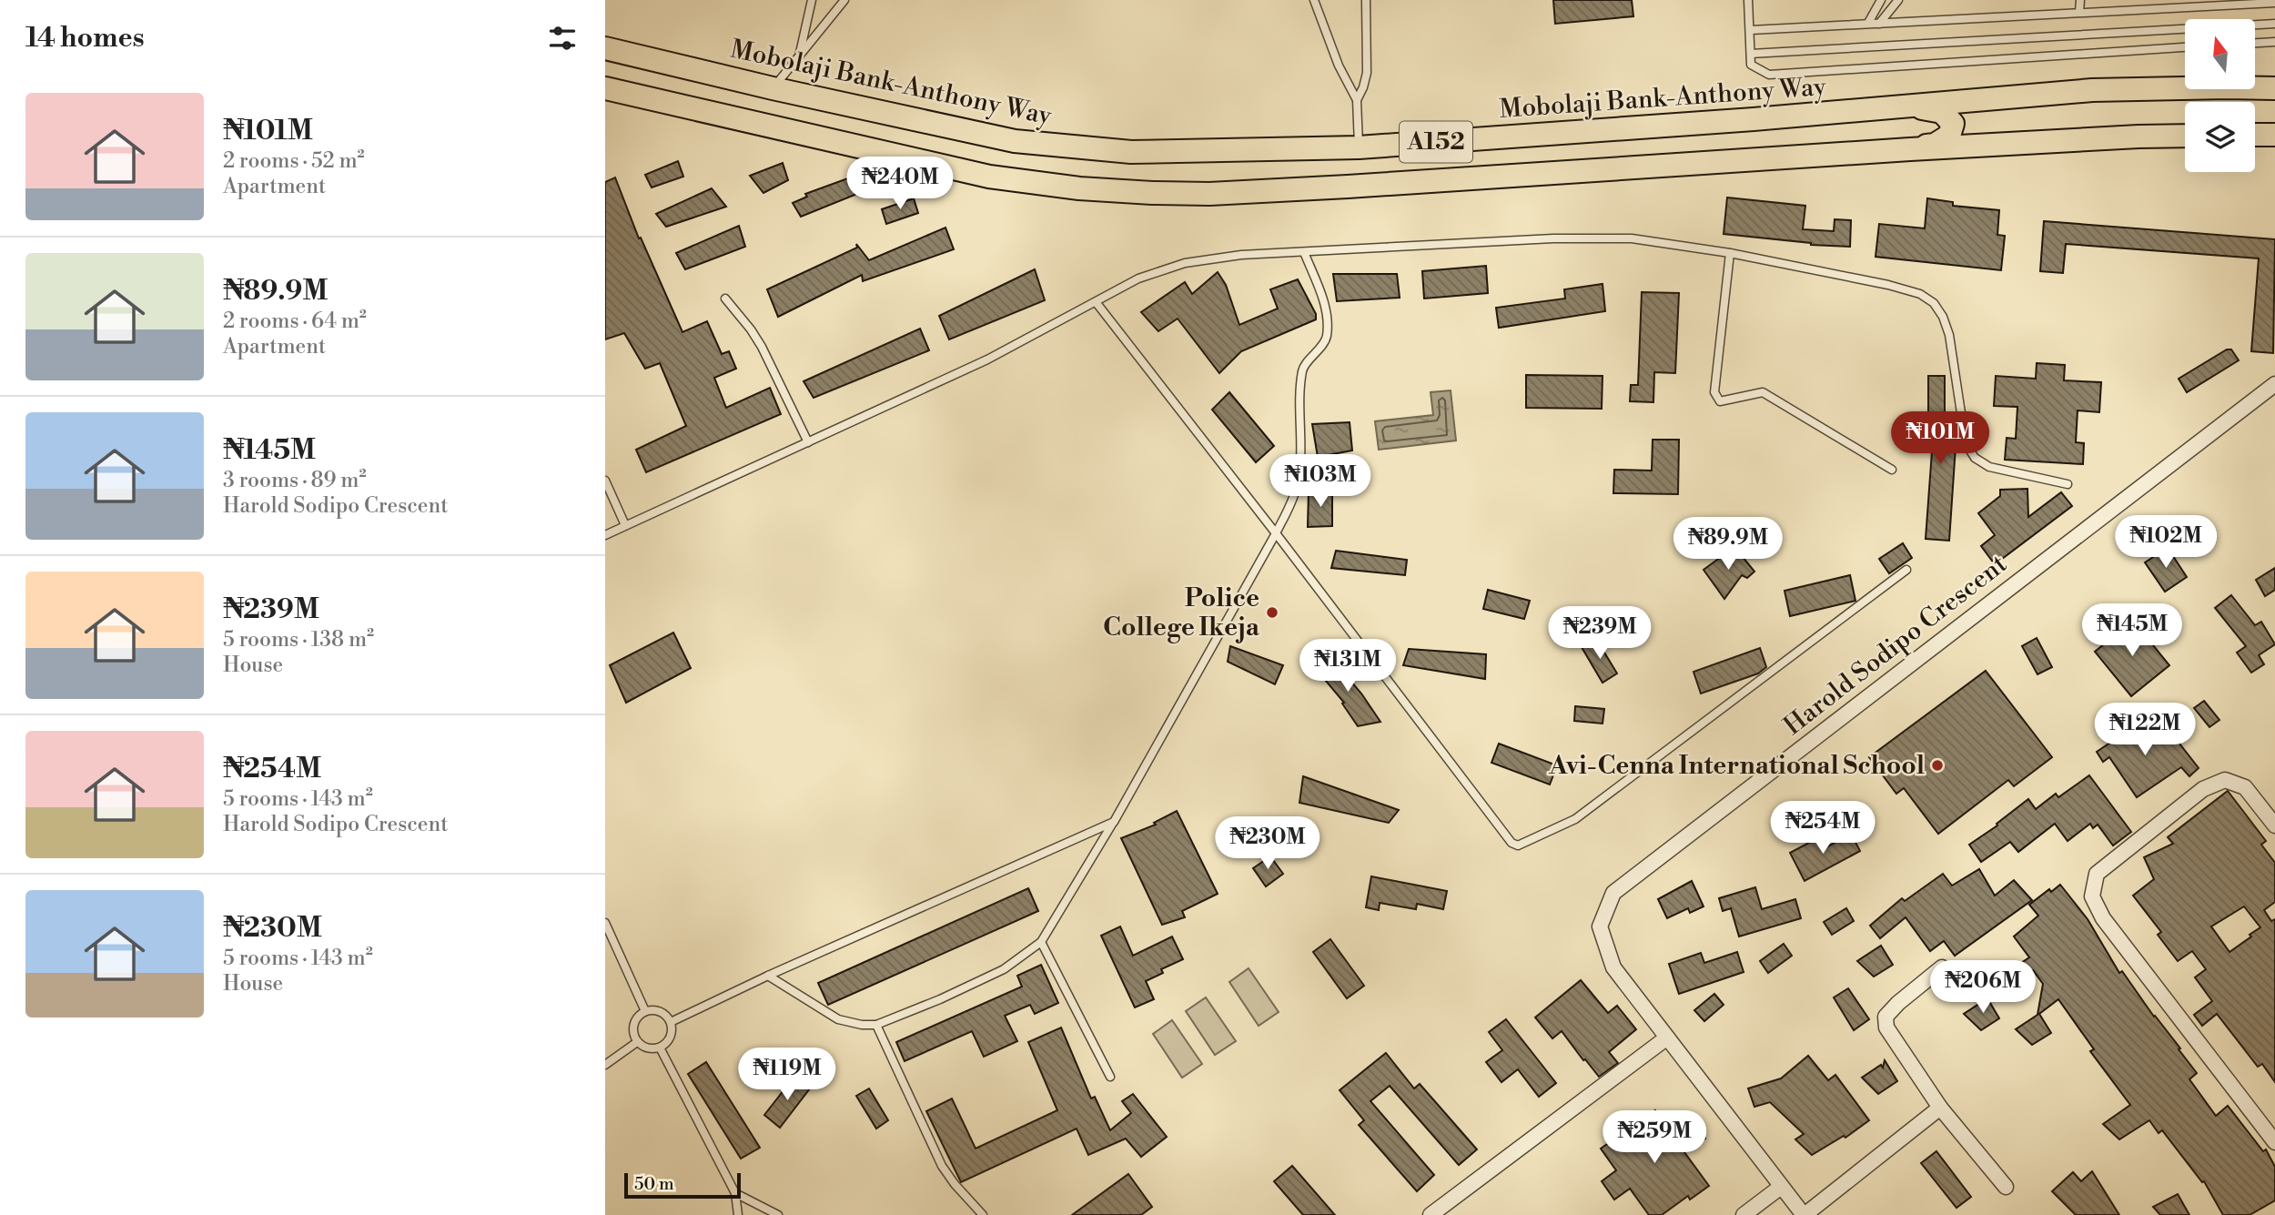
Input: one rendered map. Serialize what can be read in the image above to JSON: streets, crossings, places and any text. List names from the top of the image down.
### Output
{
  "streets": {
    "main road": ["Mobolaji Bank-Anthony Way", "A152"],
    "street": ["Harold Sodipo Crescent"]
  },
  "places": ["Police College Ikeja", "Avi-Cenna International School"],
  "scale_bar": "50 m",
  "north": "top",
  "page": {
    "heading": "14 homes",
    "list": [
      {
        "name": "₦101M",
        "note": "2 rooms · 52 m² · Apartment"
      },
      {
        "name": "₦89.9M",
        "note": "2 rooms · 64 m² · Apartment"
      },
      {
        "name": "₦145M",
        "note": "3 rooms · 89 m² · Harold Sodipo Crescent"
      },
      {
        "name": "₦239M",
        "note": "5 rooms · 138 m² · House"
      },
      {
        "name": "₦254M",
        "note": "5 rooms · 143 m² · Harold Sodipo Crescent"
      },
      {
        "name": "₦230M",
        "note": "5 rooms · 143 m² · House"
      }
    ],
    "price": [
      "₦240M",
      "₦101M",
      "₦103M",
      "₦102M",
      "₦89.9M",
      "₦145M",
      "₦239M",
      "₦131M",
      "₦122M",
      "₦254M",
      "₦230M",
      "₦206M",
      "₦119M",
      "₦259M"
    ],
    "scale": "50 m"
  }
}
